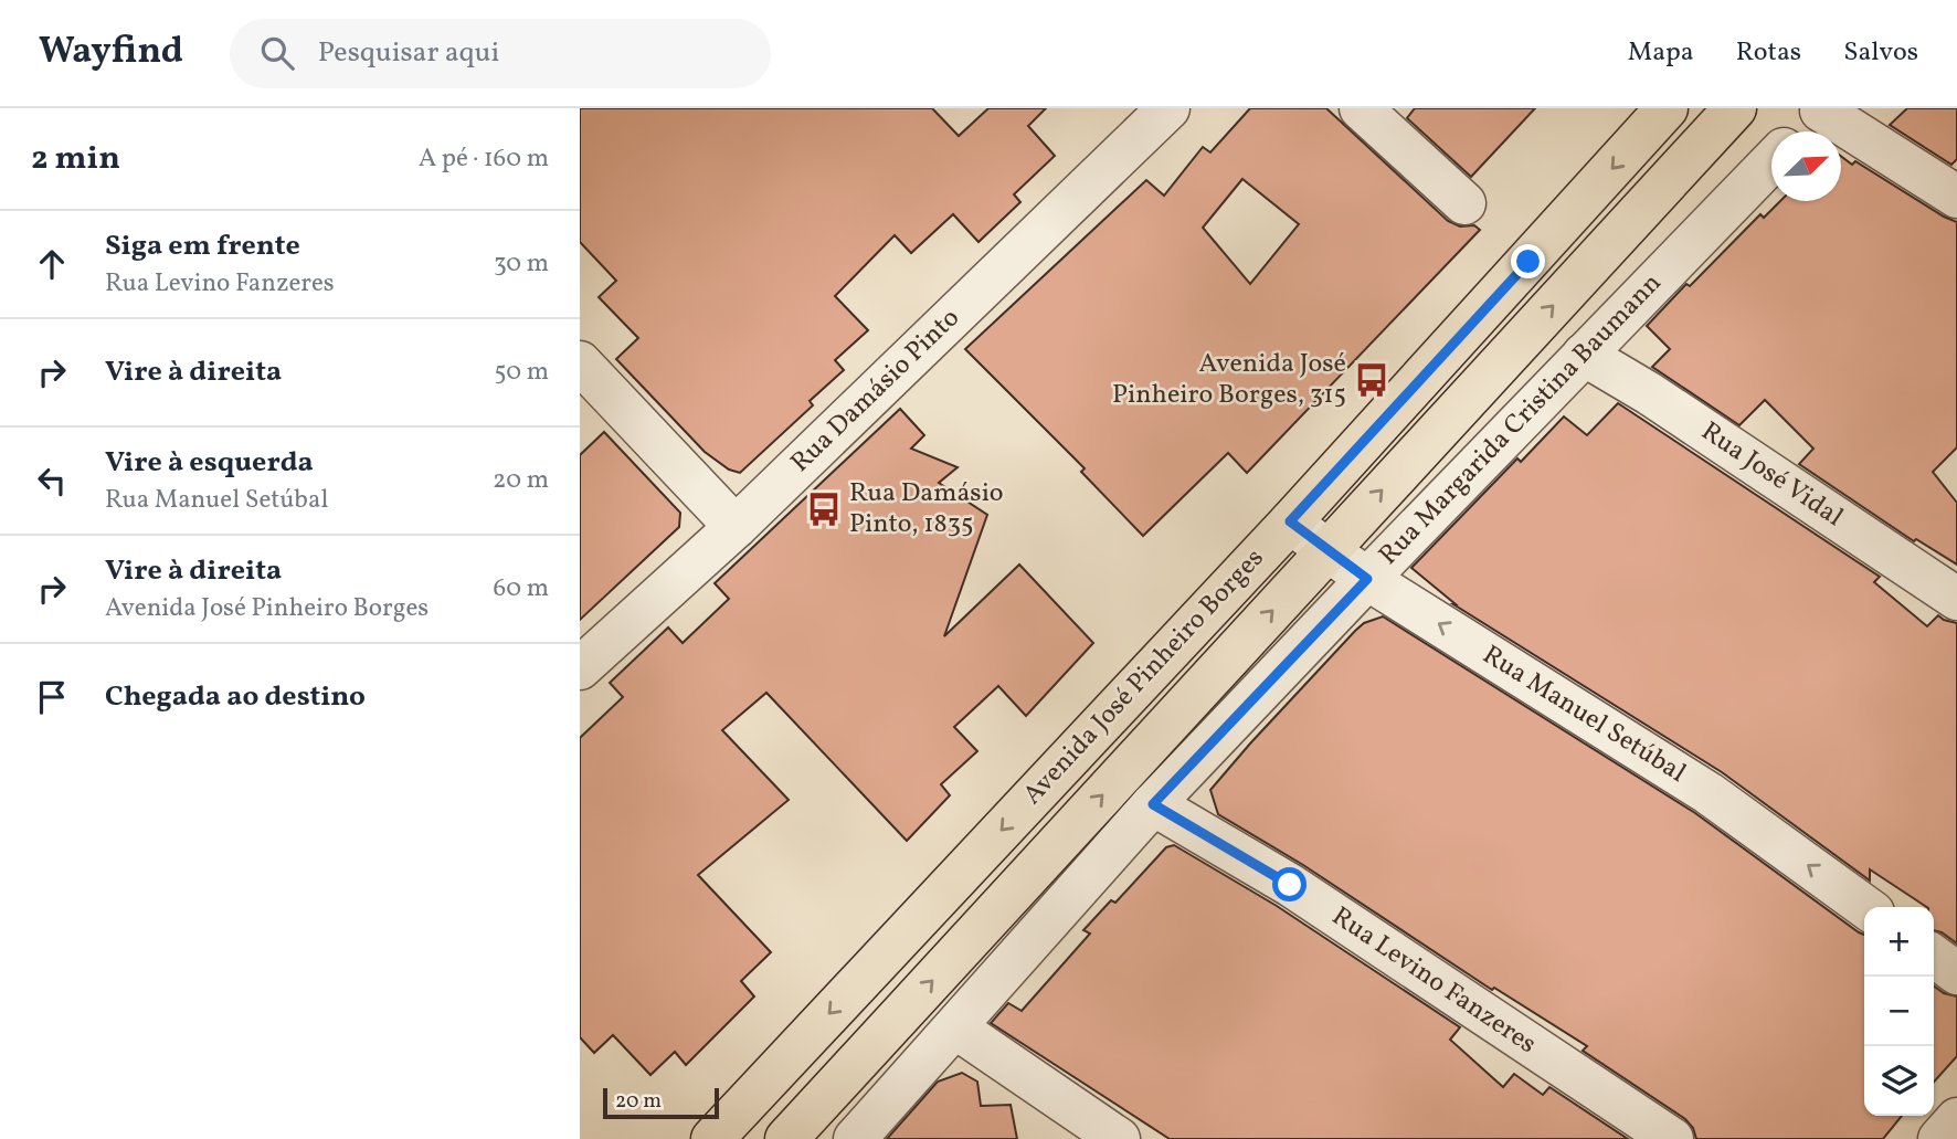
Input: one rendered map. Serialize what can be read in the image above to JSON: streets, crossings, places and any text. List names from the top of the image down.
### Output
{
  "streets": {
    "main road": ["Avenida José Pinheiro Borges"],
    "street": [
      "Rua Damásio Pinto",
      "Rua Margarida Cristina Baumann",
      "Rua José Vidal",
      "Rua Manuel Setúbal",
      "Rua Levino Fanzeres"
    ]
  },
  "crossings": [
    ["Rua Margarida Cristina Baumann", "Rua José Vidal"],
    ["Rua Margarida Cristina Baumann", "Rua Manuel Setúbal"],
    ["Rua Margarida Cristina Baumann", "Rua Levino Fanzeres"],
    ["Avenida José Pinheiro Borges", "Rua Manuel Setúbal"]
  ],
  "one_way": ["Rua Manuel Setúbal"],
  "places": {
    "bus stop": ["Avenida José Pinheiro Borges, 315", "Rua Damásio Pinto, 1835"]
  },
  "scale_bar": "20 m",
  "north": "top right",
  "page": {
    "header": "Wayfind",
    "search": "Pesquisar aqui",
    "nav": ["Mapa", "Rotas", "Salvos"],
    "heading": ["2 min", "A pé · 160 m"],
    "list": [
      ["Siga em frente", "Rua Levino Fanzeres", "30 m"],
      ["Vire à direita", "50 m"],
      ["Vire à esquerda", "Rua Manuel Setúbal", "20 m"],
      ["Vire à direita", "Avenida José Pinheiro Borges", "60 m"],
      "Chegada ao destino"
    ],
    "map_buttons": ["+", "−"],
    "scale": "20 m"
  }
}
